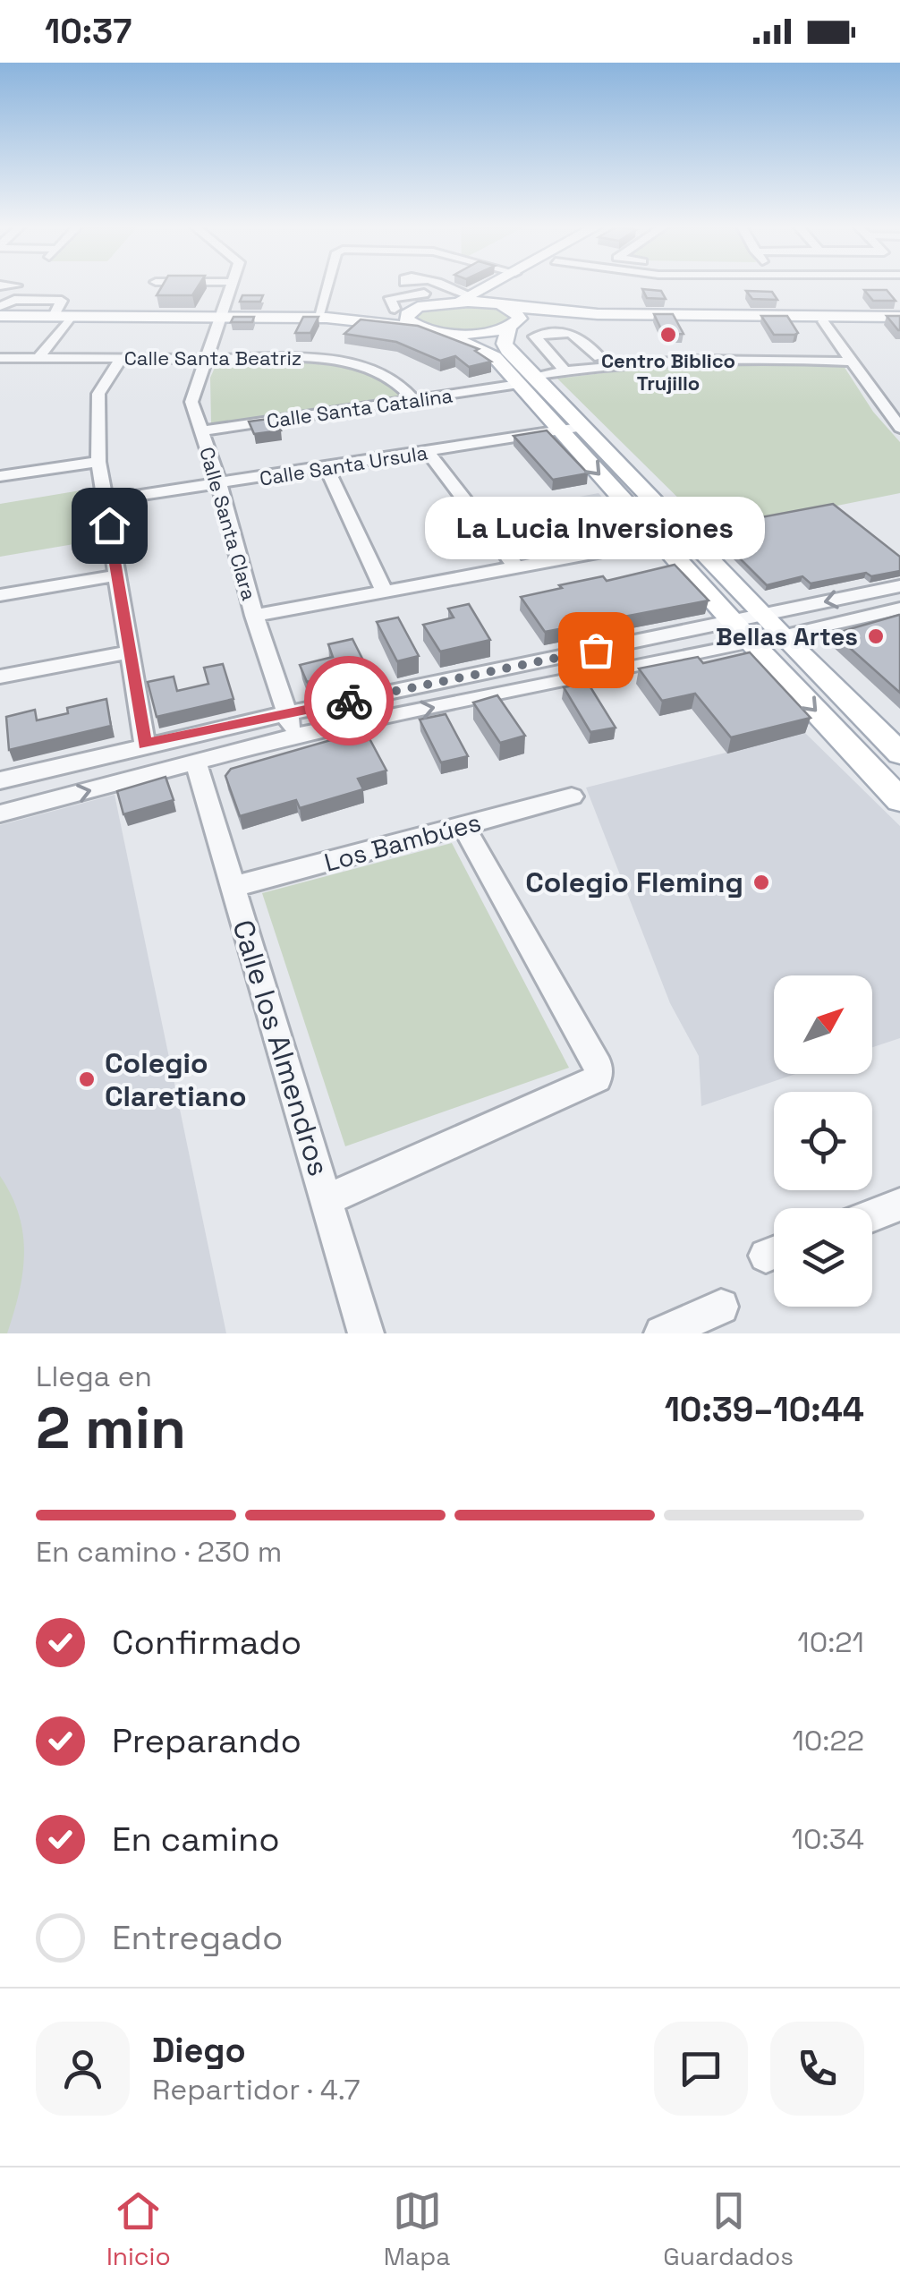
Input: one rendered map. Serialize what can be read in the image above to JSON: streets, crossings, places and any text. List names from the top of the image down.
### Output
{
  "streets": {
    "street": [
      "Calle Santa Beatriz",
      "Calle Santa Catalina",
      "Calle Santa Ursula",
      "Calle Santa Clara",
      "Los Bambúes",
      "Calle los Almendros"
    ]
  },
  "crossings": [
    ["Calle Santa Beatriz", "Calle Santa Catalina"],
    ["Calle Santa Beatriz", "Calle Santa Clara"],
    ["Calle Santa Catalina", "Calle Santa Clara"],
    ["Calle Santa Ursula", "Calle Santa Clara"],
    ["Los Bambúes", "Calle los Almendros"]
  ],
  "places": [
    "Centro Biblico Trujillo",
    "Bellas Artes",
    "La Lucia Inversiones",
    "Colegio Fleming",
    "Colegio Claretiano"
  ],
  "north": "top right",
  "page": {
    "status": "10:37",
    "bubble": "La Lucia Inversiones",
    "heading": ["2 min", "Llega en", "10:39–10:44"],
    "panel": ["Diego", "Repartidor · 4.7"],
    "bar": "En camino · 230 m",
    "list": [
      ["Confirmado", "10:21"],
      ["Preparando", "10:22"],
      ["En camino", "10:34"],
      "Entregado"
    ],
    "tabs": ["Inicio", "Mapa", "Guardados"]
  }
}
